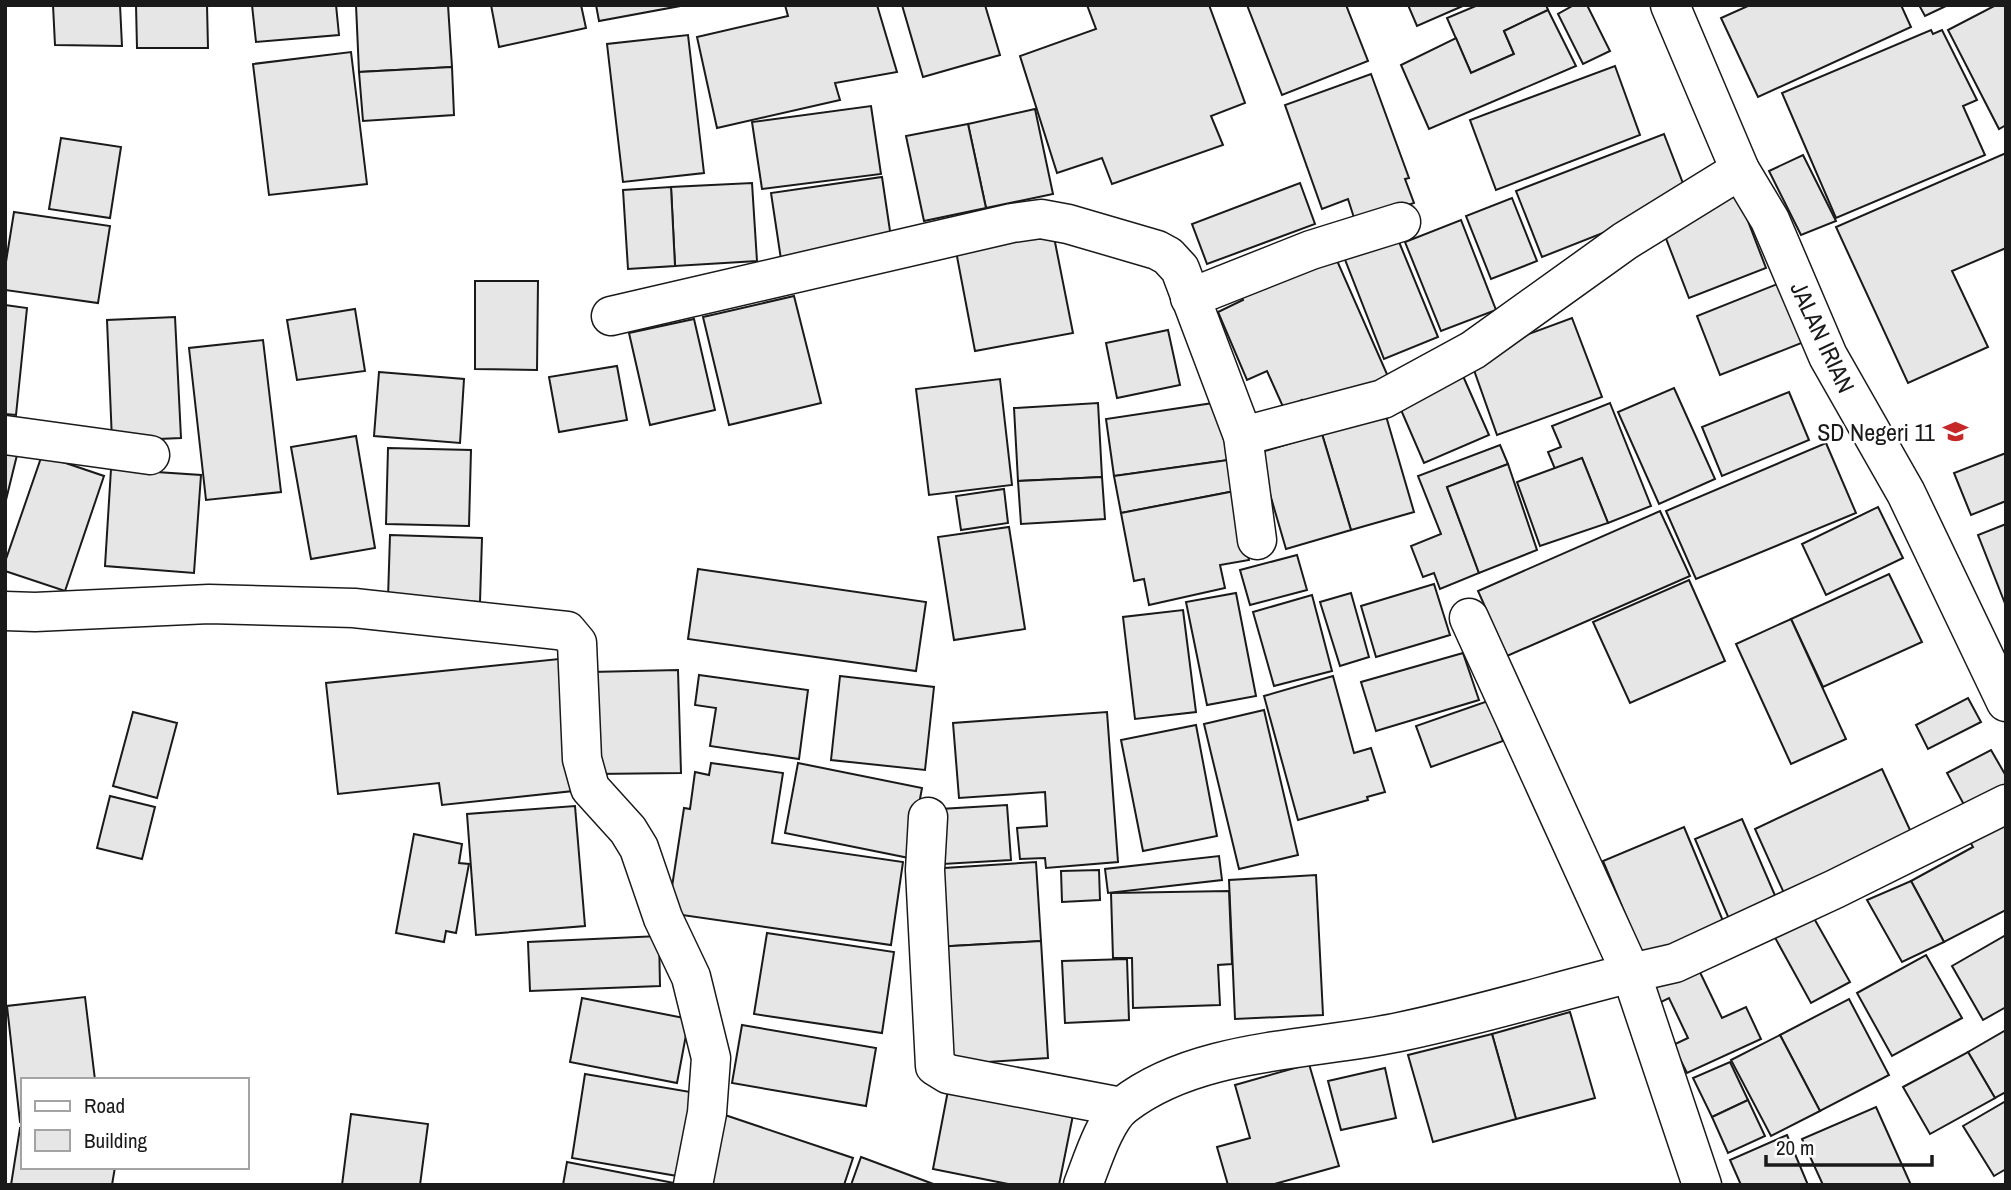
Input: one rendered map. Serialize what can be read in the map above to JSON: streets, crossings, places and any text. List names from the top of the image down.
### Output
{
  "streets": {
    "street": ["JALAN IRIAN"]
  },
  "places": {
    "school or university": ["SD Negeri 11"]
  },
  "legend": ["Road", "Building"],
  "scale_bar": "20 m"
}
